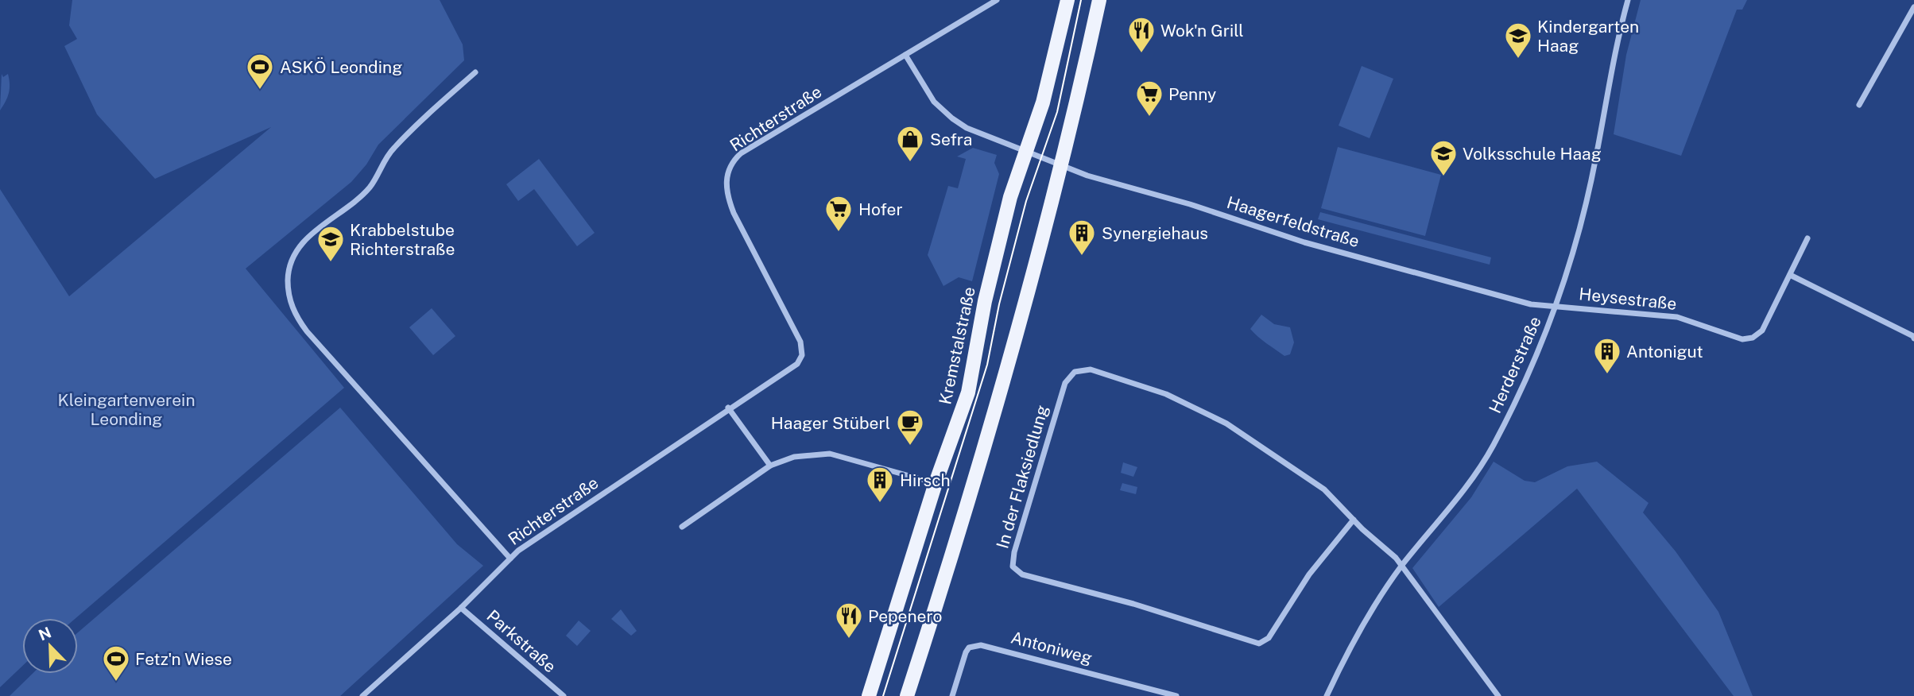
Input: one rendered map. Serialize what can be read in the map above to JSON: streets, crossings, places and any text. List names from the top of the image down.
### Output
{
  "streets": {
    "main road": ["Kremstalstraße"],
    "street": [
      "Richterstraße",
      "Haagerfeldstraße",
      "Heysestraße",
      "Herderstraße",
      "In der Flaksiedlung",
      "Parkstraße",
      "Antoniweg"
    ]
  },
  "crossings": [
    ["Richterstraße", "Parkstraße"],
    ["Haagerfeldstraße", "Heysestraße"],
    ["Haagerfeldstraße", "Kremstalstraße"],
    ["Haagerfeldstraße", "Herderstraße"],
    ["Heysestraße", "Herderstraße"],
    ["Herderstraße", "In der Flaksiedlung"]
  ],
  "parks": ["Kleingartenverein Leonding"],
  "places": {
    "restaurant": ["Wok'n Grill", "Pepenero"],
    "school or university": ["Kindergarten Haag", "Volksschule Haag", "Krabbelstube Richterstraße"],
    "sports": ["ASKÖ Leonding", "Fetz'n Wiese"],
    "supermarket": ["Penny", "Hofer"],
    "shop": ["Sefra"],
    "building": ["Synergiehaus", "Antonigut", "Hirsch"],
    "cafe": ["Haager Stüberl"]
  },
  "north": "top left"
}
